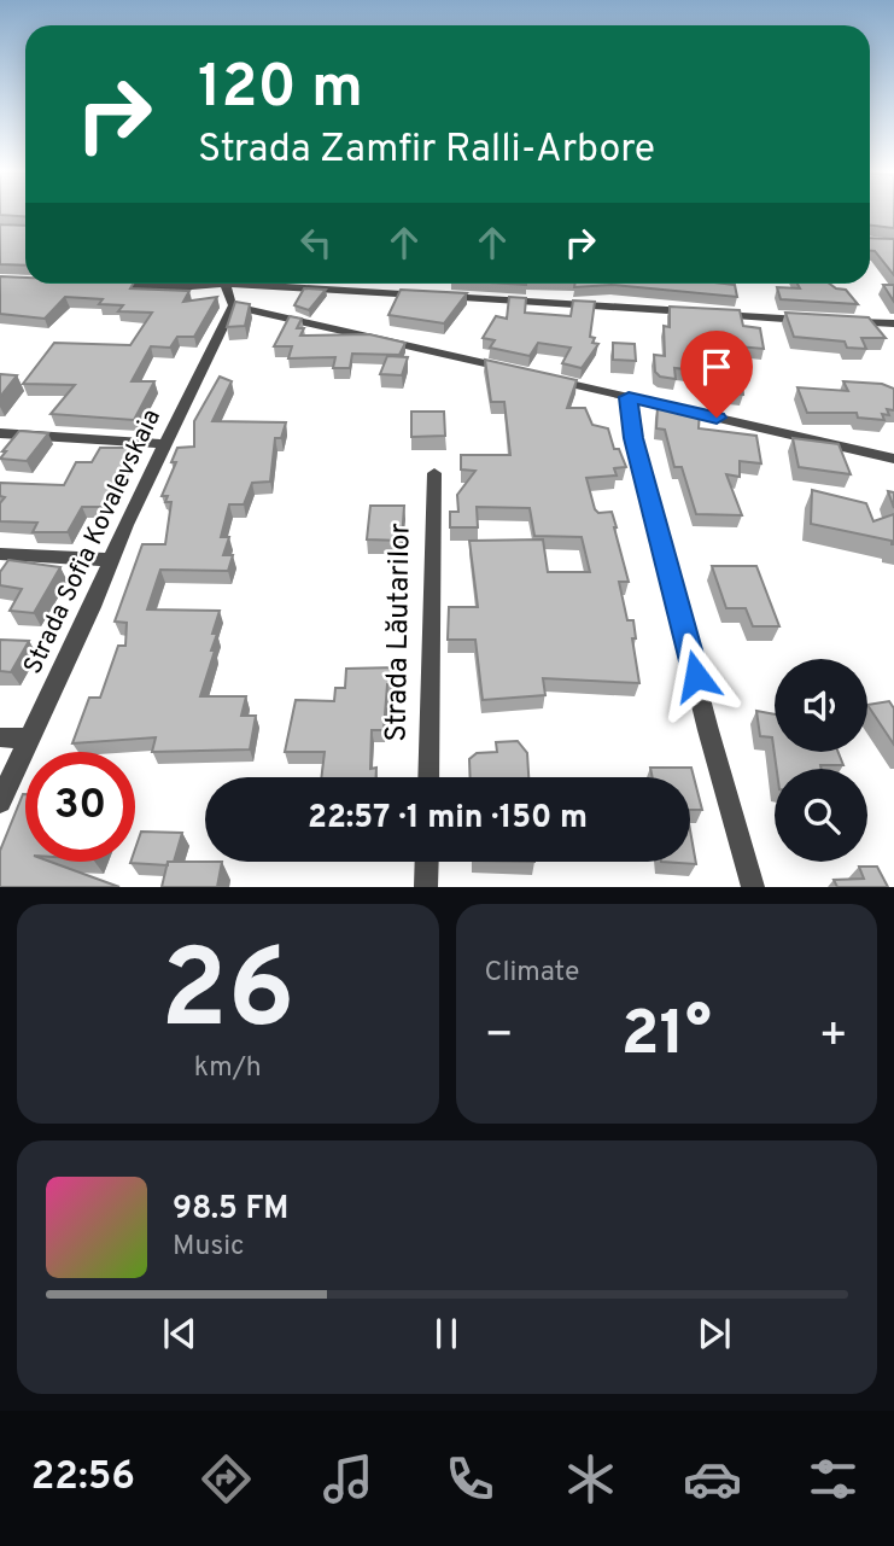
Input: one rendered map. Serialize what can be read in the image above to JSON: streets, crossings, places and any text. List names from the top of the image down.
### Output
{
  "streets": {
    "street": ["Strada Sofia Kovalevskaia", "Strada Lăutarilor"]
  },
  "page": {
    "turn": ["120 m", "Strada Zamfir Ralli-Arbore"],
    "limit": "30",
    "trip": "22:57 · 1 min · 150 m",
    "tile": [
      ["26", "km/h"],
      "Climate"
    ],
    "heat": ["−", "21°", "+"],
    "song": ["98.5 FM", "Music"],
    "tabs": "22:56"
  }
}
